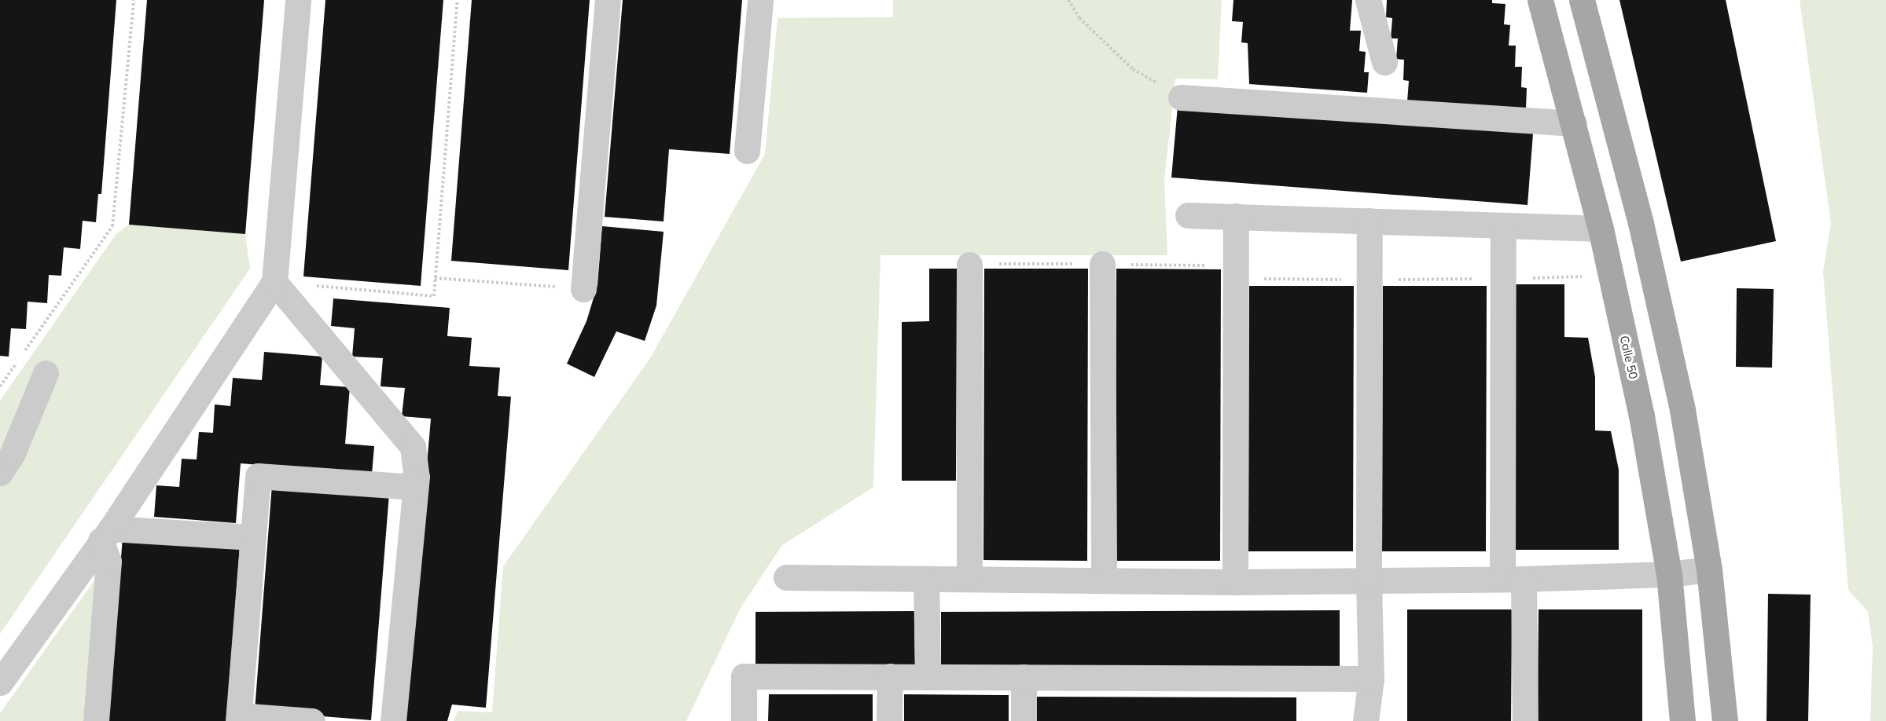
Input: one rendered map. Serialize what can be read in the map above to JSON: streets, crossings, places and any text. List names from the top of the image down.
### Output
{
  "streets": {
    "main road": ["Calle 50"]
  }
}
